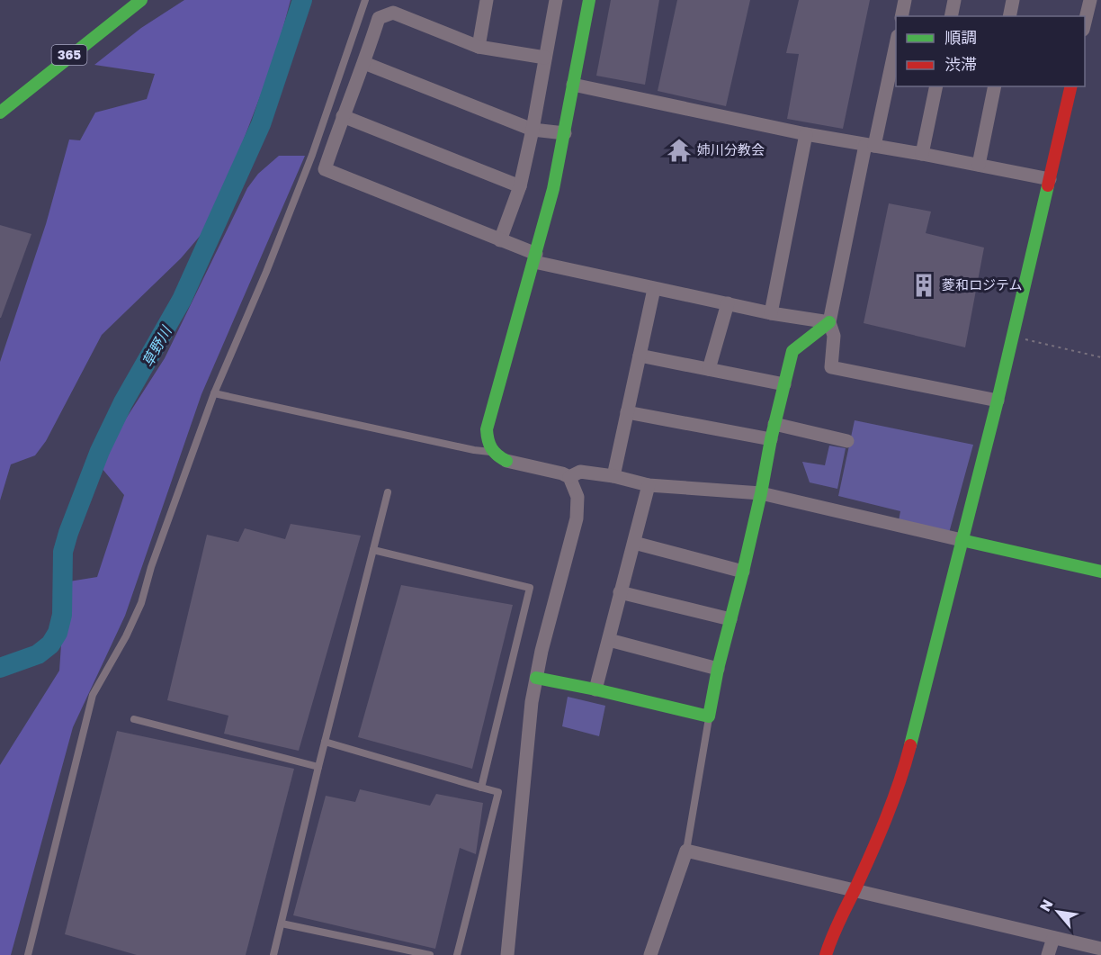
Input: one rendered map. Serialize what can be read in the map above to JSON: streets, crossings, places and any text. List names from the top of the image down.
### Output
{
  "streets": {
    "main road": ["365"]
  },
  "water": ["草野川"],
  "places": {
    "temple": ["姉川分教会"],
    "building": ["菱和ロジテム"]
  },
  "legend": ["順調", "渋滞"],
  "north": "top left"
}
